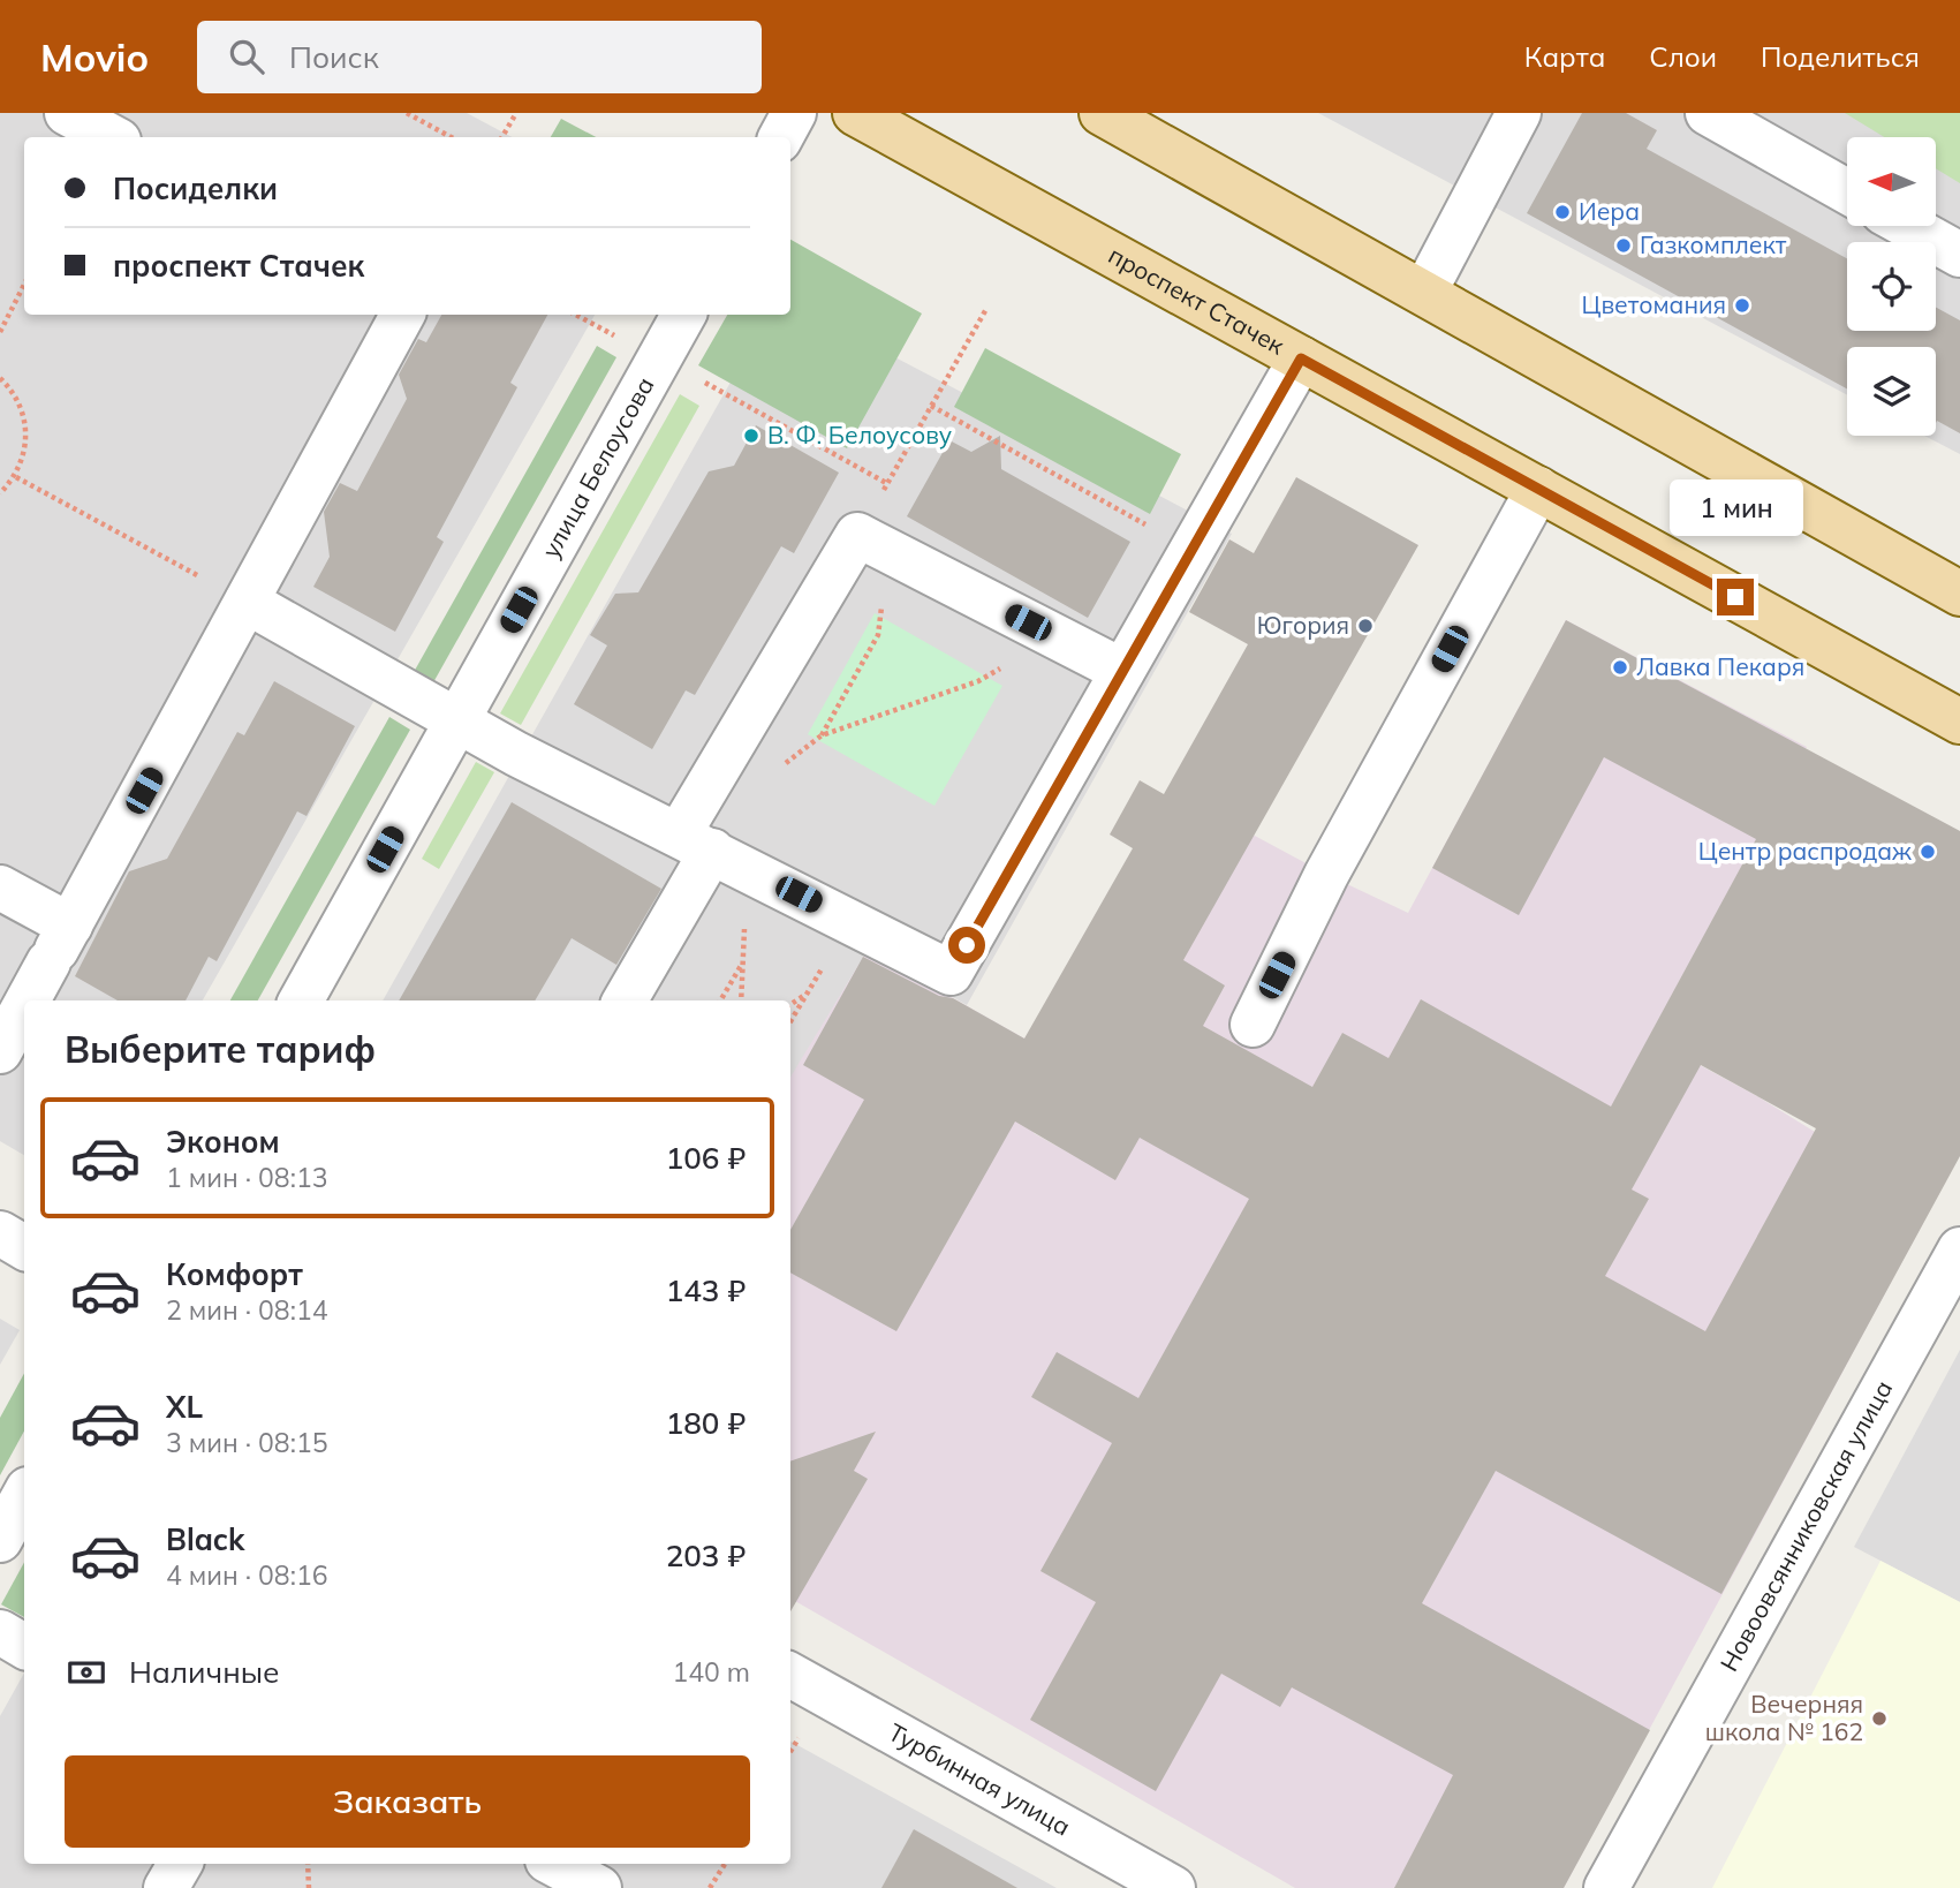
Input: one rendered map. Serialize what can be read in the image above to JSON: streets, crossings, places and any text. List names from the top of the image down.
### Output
{
  "streets": {
    "main road": ["проспект Стачек"],
    "street": ["улица Белоусова", "Новоовсянниковская улица", "Турбинная улица"]
  },
  "places": [
    "Иера",
    "Газкомплект",
    "Цветомания",
    "В. Ф. Белоусову",
    "Югория",
    "Лавка Пекаря",
    "Центр распродаж",
    "Вечерняя школа № 162"
  ],
  "north": "left",
  "page": {
    "header": "Movio",
    "search": "Поиск",
    "nav": ["Карта", "Слои", "Поделиться"],
    "banner": ["Посиделки", "проспект Стачек"],
    "bubble": "1 мин",
    "heading": "Выберите тариф",
    "list": [
      {
        "name": "Эконом",
        "note": "1 мин · 08:13",
        "value": "106 ₽"
      },
      {
        "name": "Комфорт",
        "note": "2 мин · 08:14",
        "value": "143 ₽"
      },
      {
        "name": "XL",
        "note": "3 мин · 08:15",
        "value": "180 ₽"
      },
      {
        "name": "Black",
        "note": "4 мин · 08:16",
        "value": "203 ₽"
      }
    ],
    "pay": ["Наличные", "140 m"],
    "buttons": "Заказать"
  }
}
